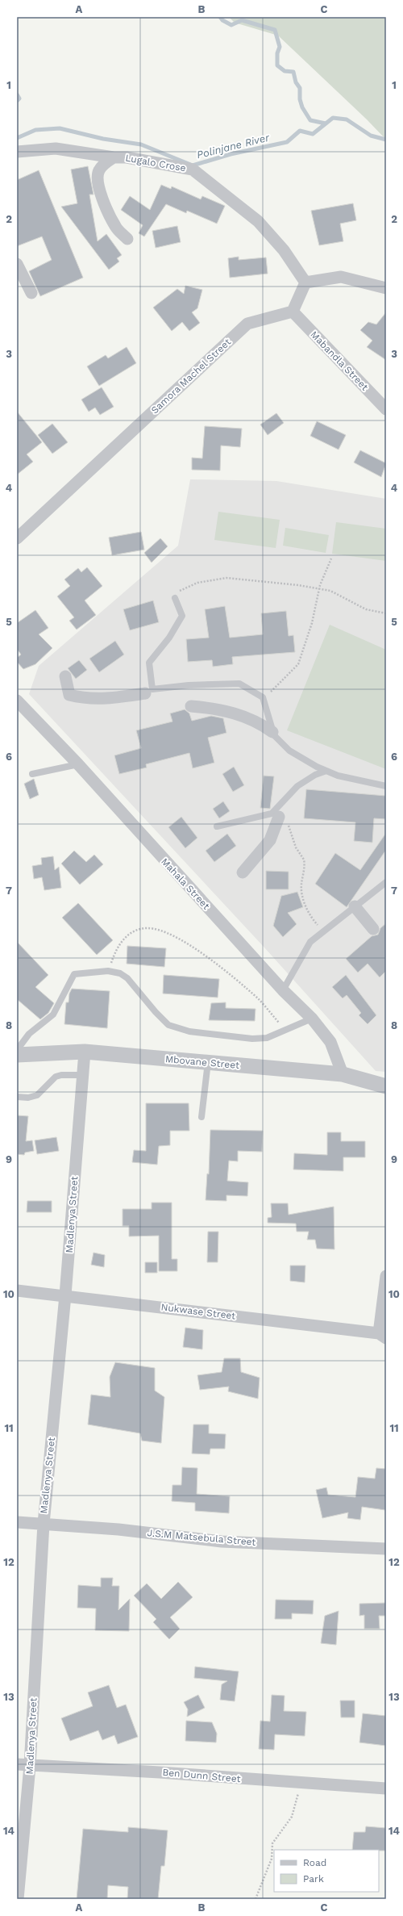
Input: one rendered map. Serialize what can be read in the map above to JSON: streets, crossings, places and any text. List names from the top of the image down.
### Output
{
  "streets": {
    "street": [
      "Lugalo Crose",
      "Mabandla Street",
      "Samora Machel Street",
      "Mahala Street",
      "Mbovane Street",
      "Madlenya Street",
      "Nukwase Street",
      "J.S.M Matsebula Street",
      "Ben Dunn Street"
    ]
  },
  "crossings": [
    ["Mabandla Street", "Samora Machel Street"],
    ["Mahala Street", "Mbovane Street"],
    ["Mbovane Street", "Madlenya Street"],
    ["Madlenya Street", "Nukwase Street"],
    ["Madlenya Street", "J.S.M Matsebula Street"],
    ["Madlenya Street", "Ben Dunn Street"]
  ],
  "water": ["Polinjane River"],
  "legend": ["Road", "Park"],
  "grid": {
    "columns": ["A", "B", "C"],
    "rows": [
      "1",
      "2",
      "3",
      "4",
      "5",
      "6",
      "7",
      "8",
      "9",
      "10",
      "11",
      "12",
      "13",
      "14"
    ]
  }
}
